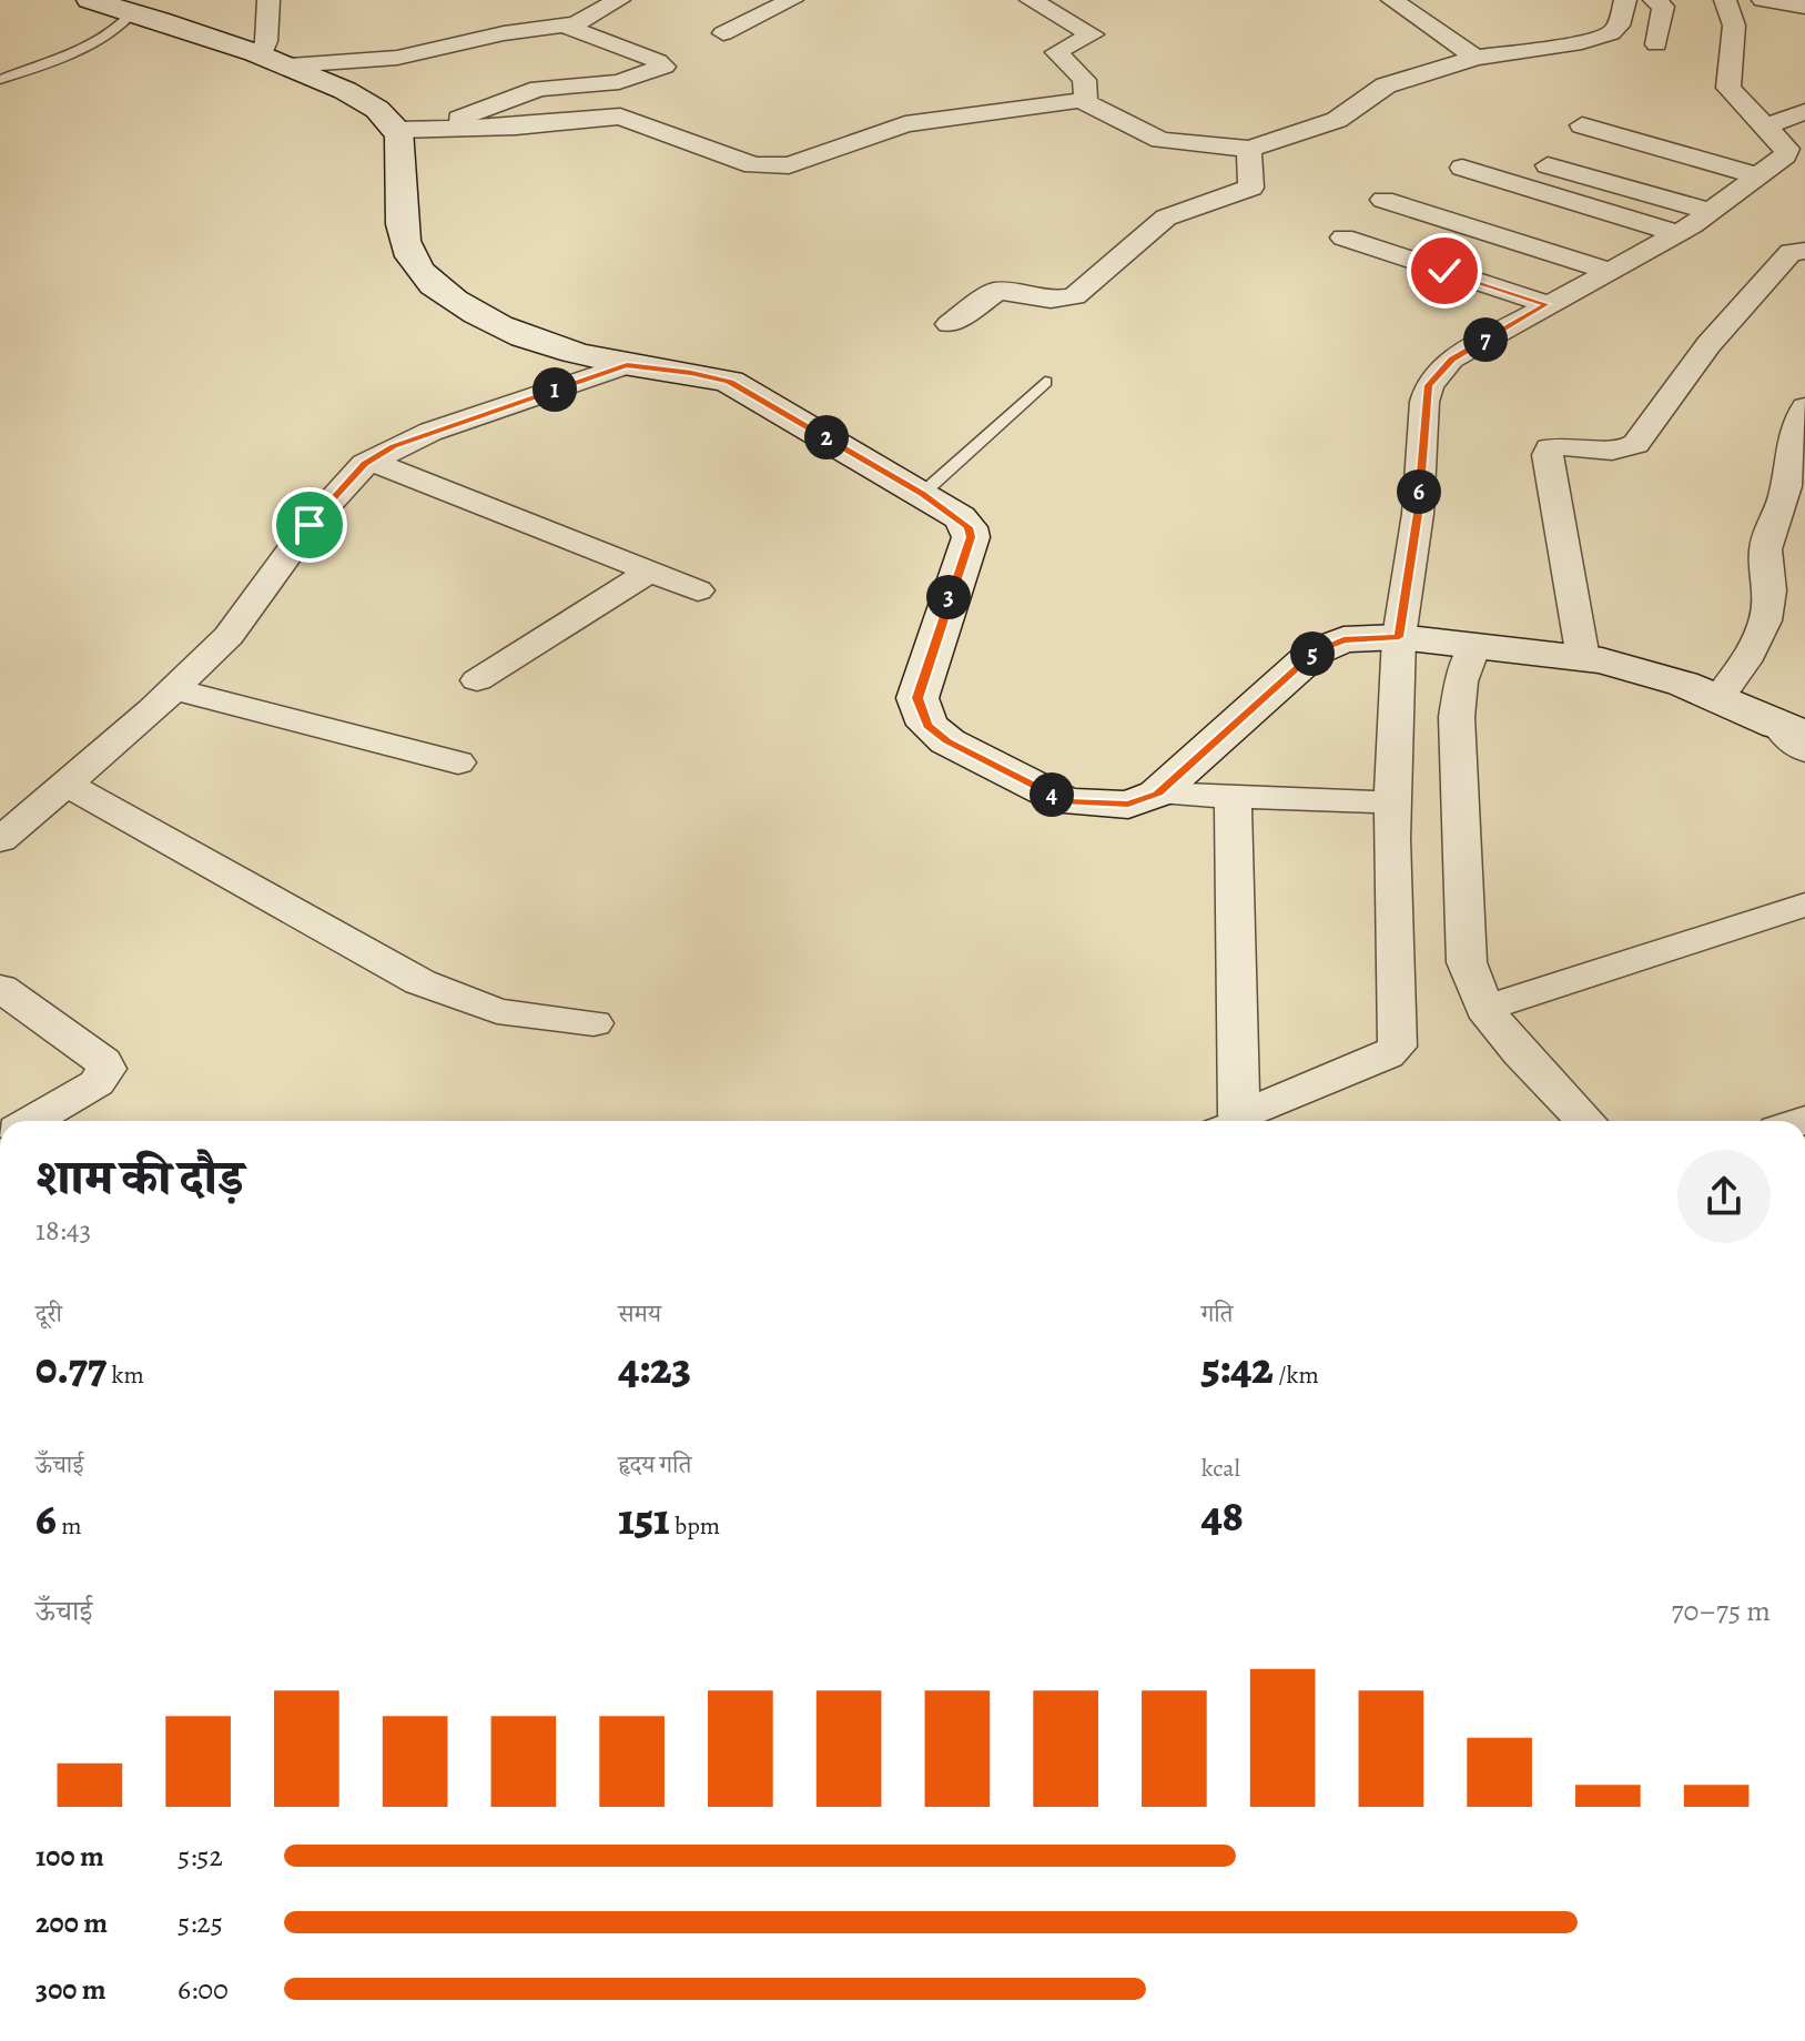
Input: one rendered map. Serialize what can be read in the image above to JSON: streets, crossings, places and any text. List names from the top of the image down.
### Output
{
  "page": {
    "pins": [
      "7",
      "1",
      "2",
      "6",
      "3",
      "5",
      "4"
    ],
    "heading": ["शाम की दौड़", "18:43"],
    "stats": [
      ["दूरी", "0.77 km"],
      ["समय", "4:23"],
      ["गति", "5:42 /km"],
      ["ऊँचाई", "6 m"],
      ["हृदय गति", "151 bpm"],
      ["kcal", "48"]
    ],
    "chart": ["ऊँचाई", "70–75 m"],
    "list": [
      {
        "name": "100 m",
        "note": "5:52"
      },
      {
        "name": "200 m",
        "note": "5:25"
      },
      {
        "name": "300 m",
        "note": "6:00"
      }
    ]
  }
}
